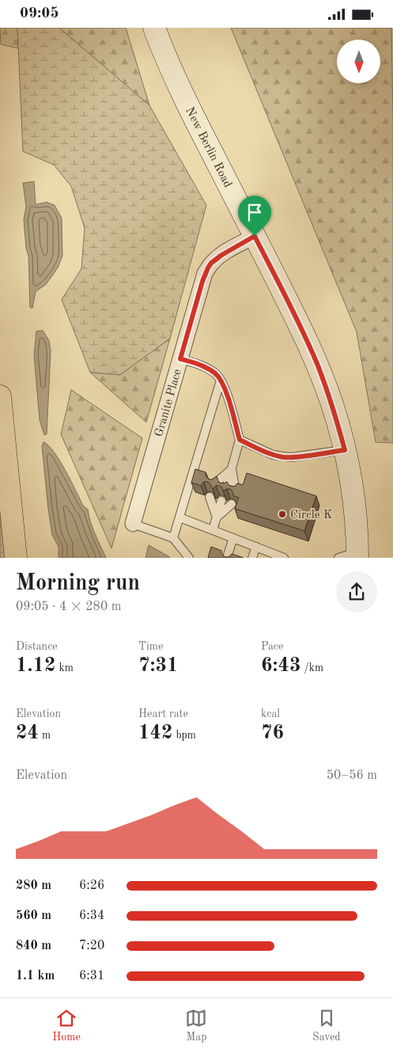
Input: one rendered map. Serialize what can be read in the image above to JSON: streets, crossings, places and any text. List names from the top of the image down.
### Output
{
  "streets": {
    "street": ["New Berlin Road", "Granite Place"]
  },
  "crossings": [
    ["New Berlin Road", "Granite Place"]
  ],
  "places": ["Circle K"],
  "north": "bottom",
  "page": {
    "status": "09:05",
    "heading": ["Morning run", "09:05 · 4 × 280 m"],
    "stats": [
      ["Distance", "1.12 km"],
      ["Time", "7:31"],
      ["Pace", "6:43 /km"],
      ["Elevation", "24 m"],
      ["Heart rate", "142 bpm"],
      ["kcal", "76"]
    ],
    "chart": ["Elevation", "50–56 m"],
    "list": [
      {
        "name": "280 m",
        "note": "6:26"
      },
      {
        "name": "560 m",
        "note": "6:34"
      },
      {
        "name": "840 m",
        "note": "7:20"
      },
      {
        "name": "1.1 km",
        "note": "6:31"
      }
    ],
    "tabs": ["Home", "Map", "Saved"]
  }
}
